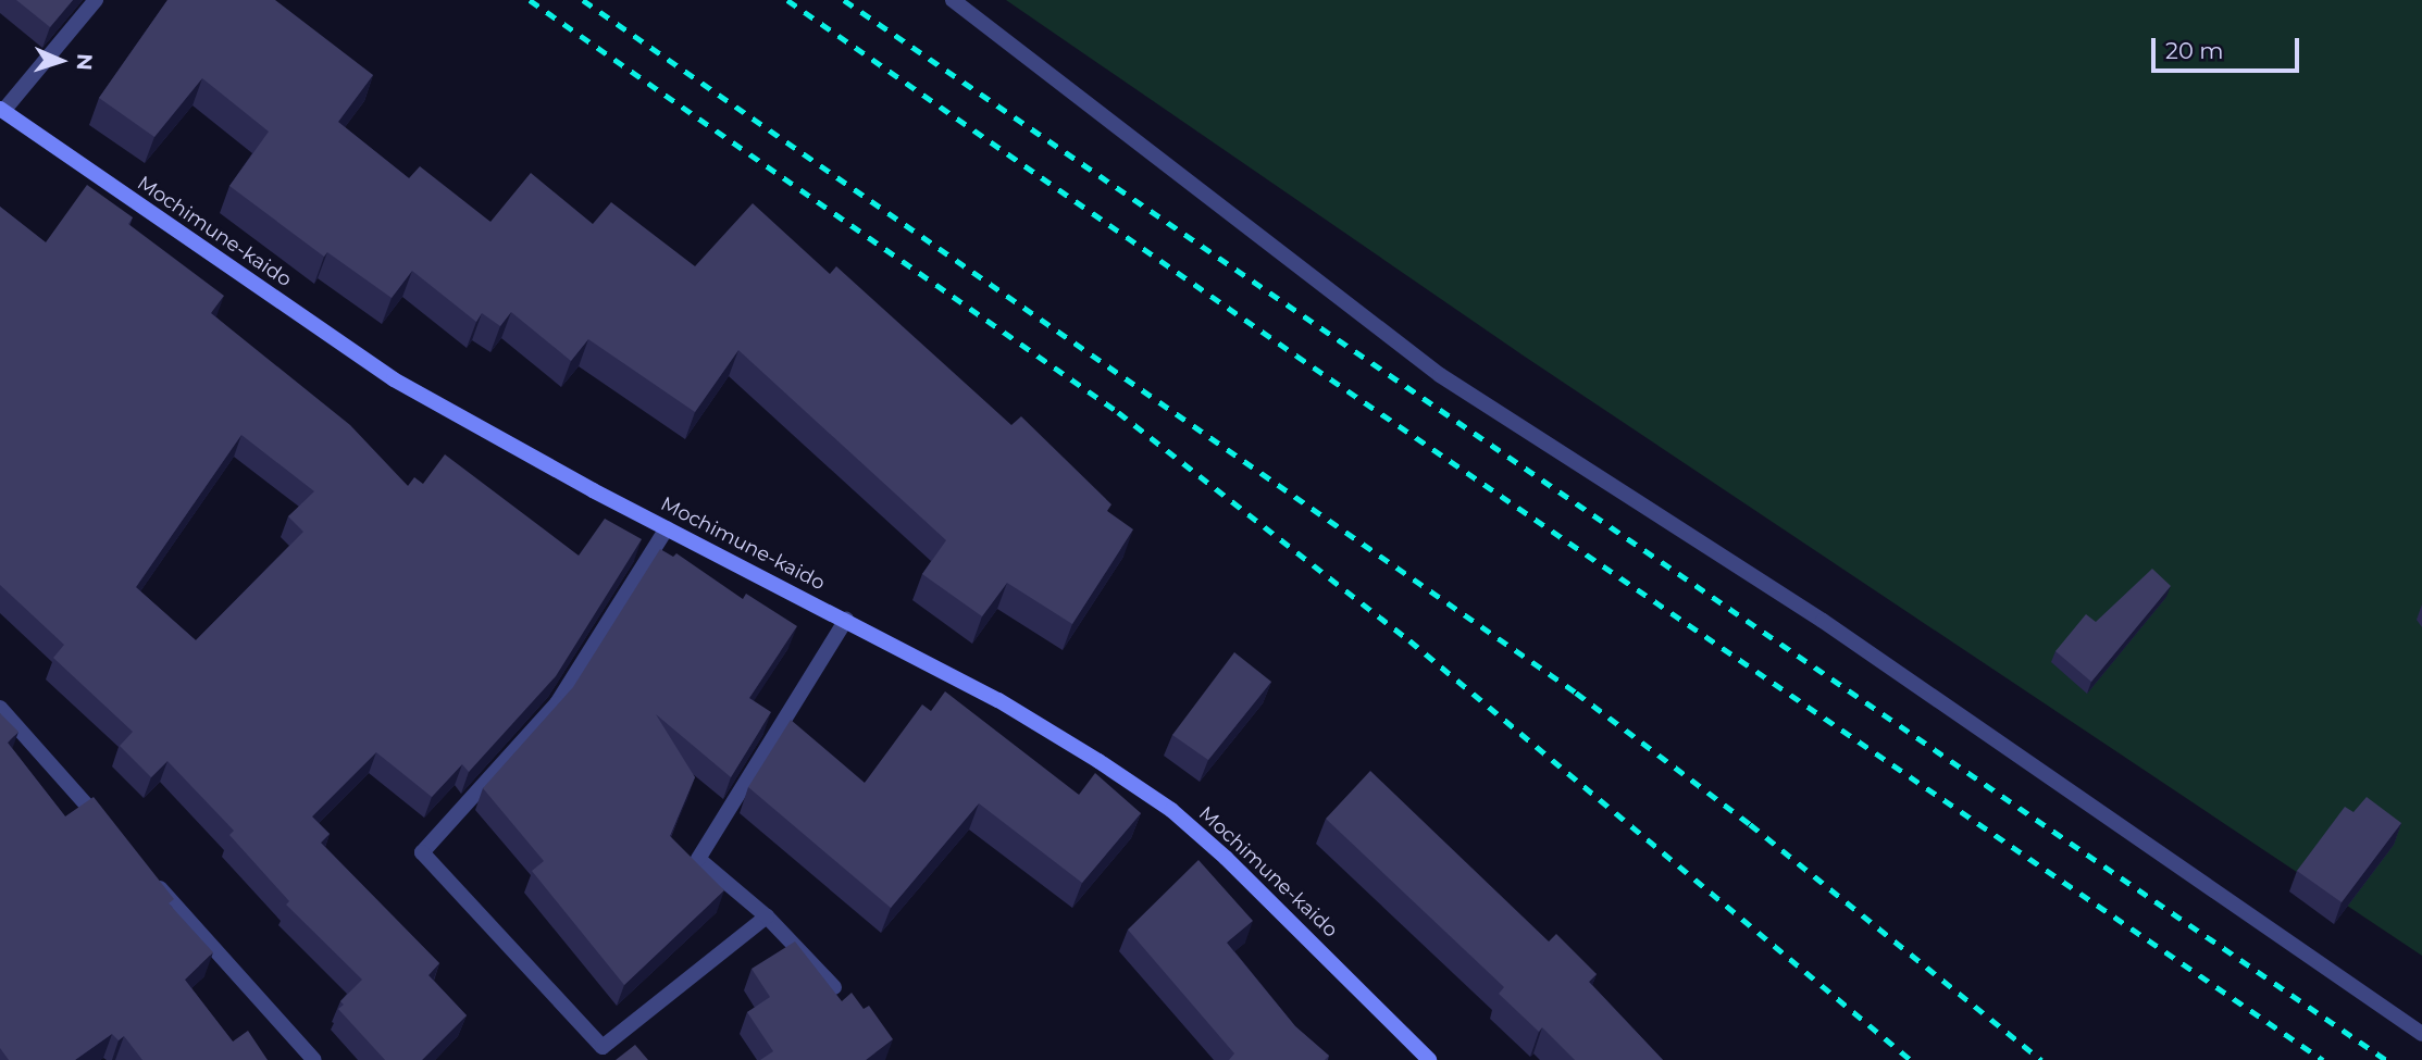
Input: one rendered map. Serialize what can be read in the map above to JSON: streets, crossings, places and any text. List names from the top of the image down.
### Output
{
  "streets": {
    "main road": ["Mochimune-kaido"]
  },
  "scale_bar": "20 m",
  "north": "right"
}
